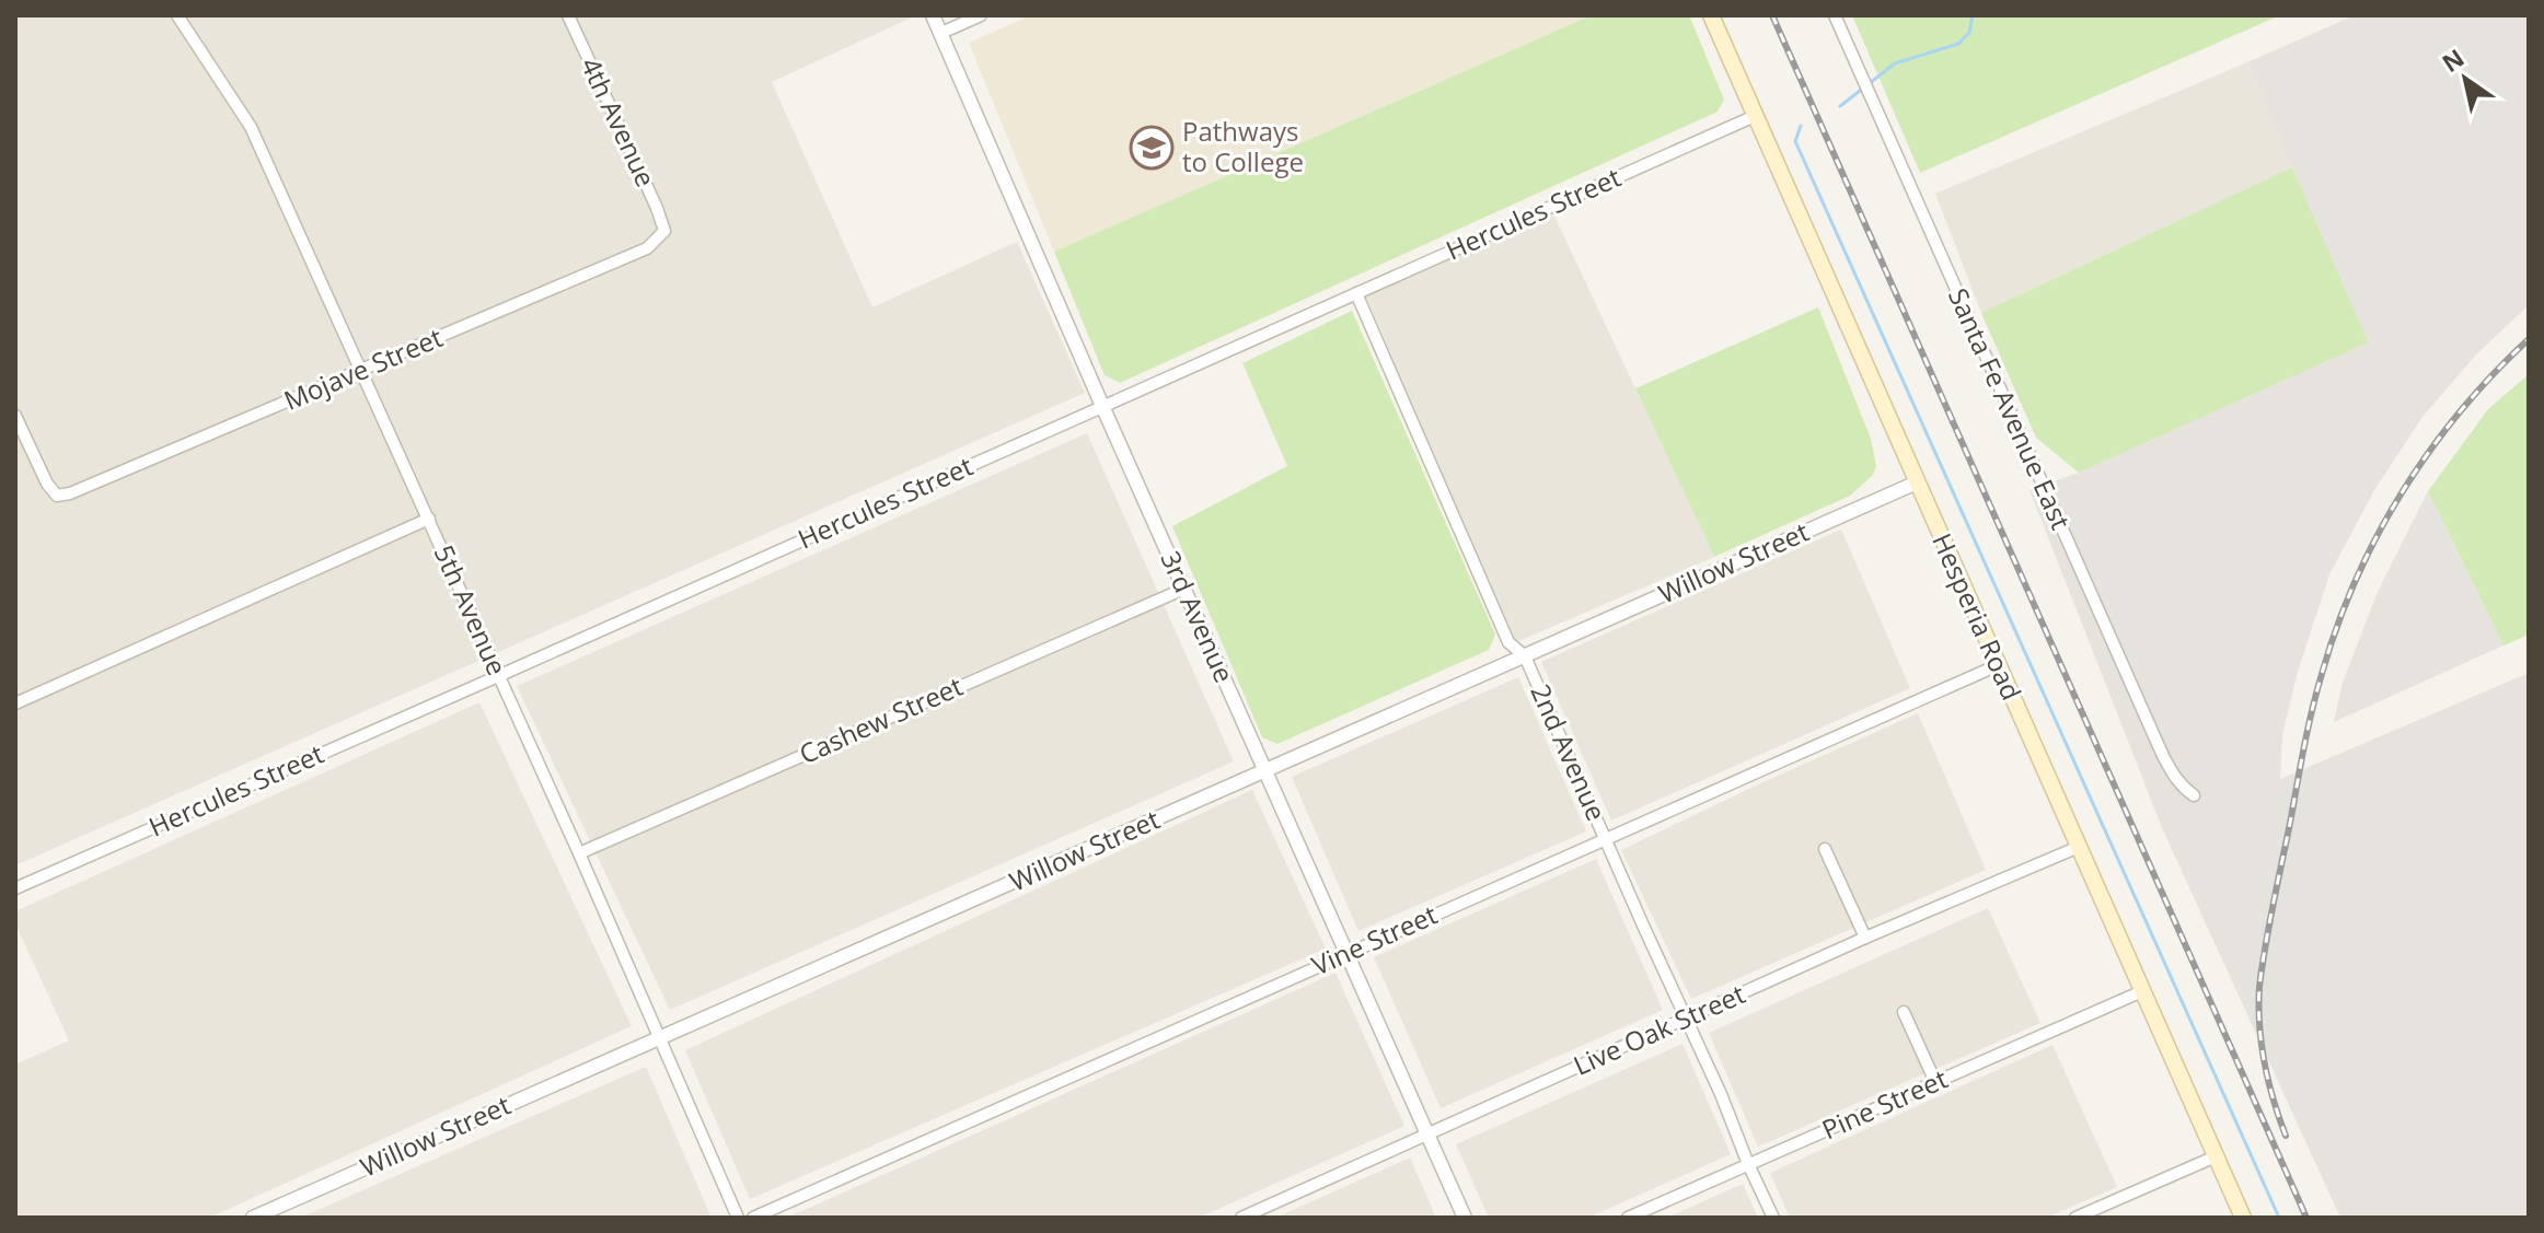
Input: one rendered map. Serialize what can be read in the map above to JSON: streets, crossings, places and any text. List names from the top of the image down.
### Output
{
  "streets": {
    "main road": ["Hesperia Road"],
    "street": [
      "4th Avenue",
      "Hercules Street",
      "Mojave Street",
      "Santa Fe Avenue East",
      "Willow Street",
      "5th Avenue",
      "3rd Avenue",
      "Cashew Street",
      "2nd Avenue",
      "Vine Street",
      "Live Oak Street",
      "Pine Street"
    ]
  },
  "crossings": [
    ["4th Avenue", "Mojave Street"],
    ["Hercules Street", "5th Avenue"],
    ["Hercules Street", "3rd Avenue"],
    ["Hercules Street", "Hesperia Road"],
    ["Hercules Street", "2nd Avenue"],
    ["Mojave Street", "5th Avenue"],
    ["Willow Street", "5th Avenue"],
    ["Willow Street", "3rd Avenue"],
    ["Willow Street", "Hesperia Road"],
    ["Willow Street", "2nd Avenue"],
    ["5th Avenue", "Cashew Street"],
    ["3rd Avenue", "Cashew Street"],
    ["3rd Avenue", "Vine Street"],
    ["3rd Avenue", "Live Oak Street"],
    ["Hesperia Road", "Vine Street"],
    ["Hesperia Road", "Live Oak Street"],
    ["Hesperia Road", "Pine Street"],
    ["2nd Avenue", "Vine Street"],
    ["2nd Avenue", "Live Oak Street"],
    ["2nd Avenue", "Pine Street"]
  ],
  "places": {
    "school or university": ["Pathways to College"]
  },
  "north": "top left"
}
